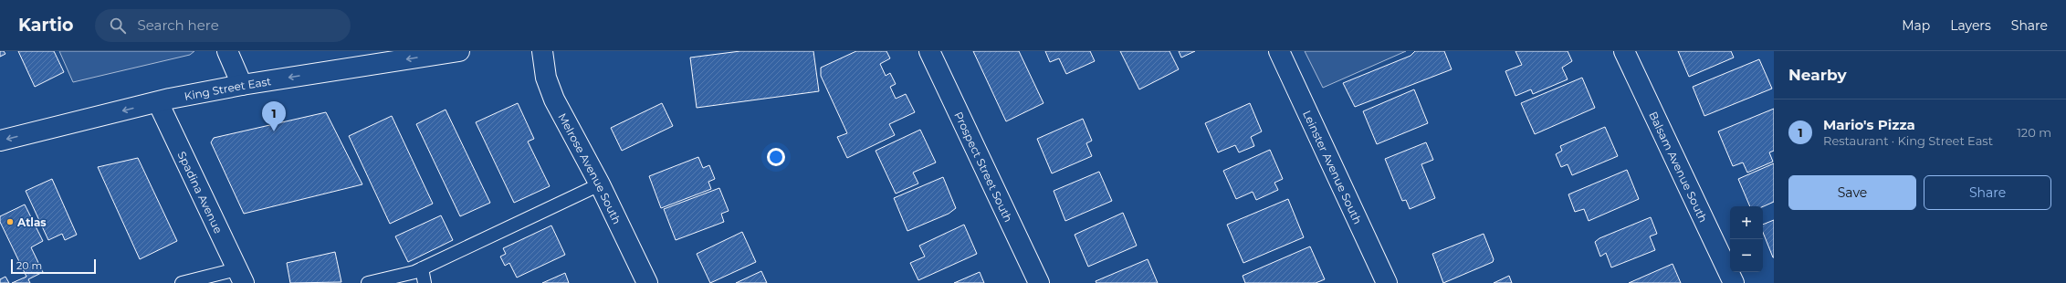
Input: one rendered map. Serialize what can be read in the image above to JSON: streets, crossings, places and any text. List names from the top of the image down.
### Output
{
  "streets": {
    "street": [
      "King Street East",
      "Prospect Street South",
      "Leinster Avenue South",
      "Balsam Avenue South",
      "Melrose Avenue South",
      "Spadina Avenue"
    ]
  },
  "crossings": [
    ["King Street East", "Spadina Avenue"]
  ],
  "one_way": ["King Street East"],
  "places": ["Atlas"],
  "scale_bar": "20 m",
  "page": {
    "header": "Kartio",
    "search": "Search here",
    "nav": ["Map", "Layers", "Share"],
    "heading": "Nearby",
    "list": [
      {
        "mark": "1",
        "name": "Mario's Pizza",
        "note": "Restaurant · King Street East",
        "value": "120 m"
      }
    ],
    "pins": "1",
    "buttons": ["Save", "Share"],
    "map_buttons": ["+", "−"],
    "scale": "20 m"
  }
}
